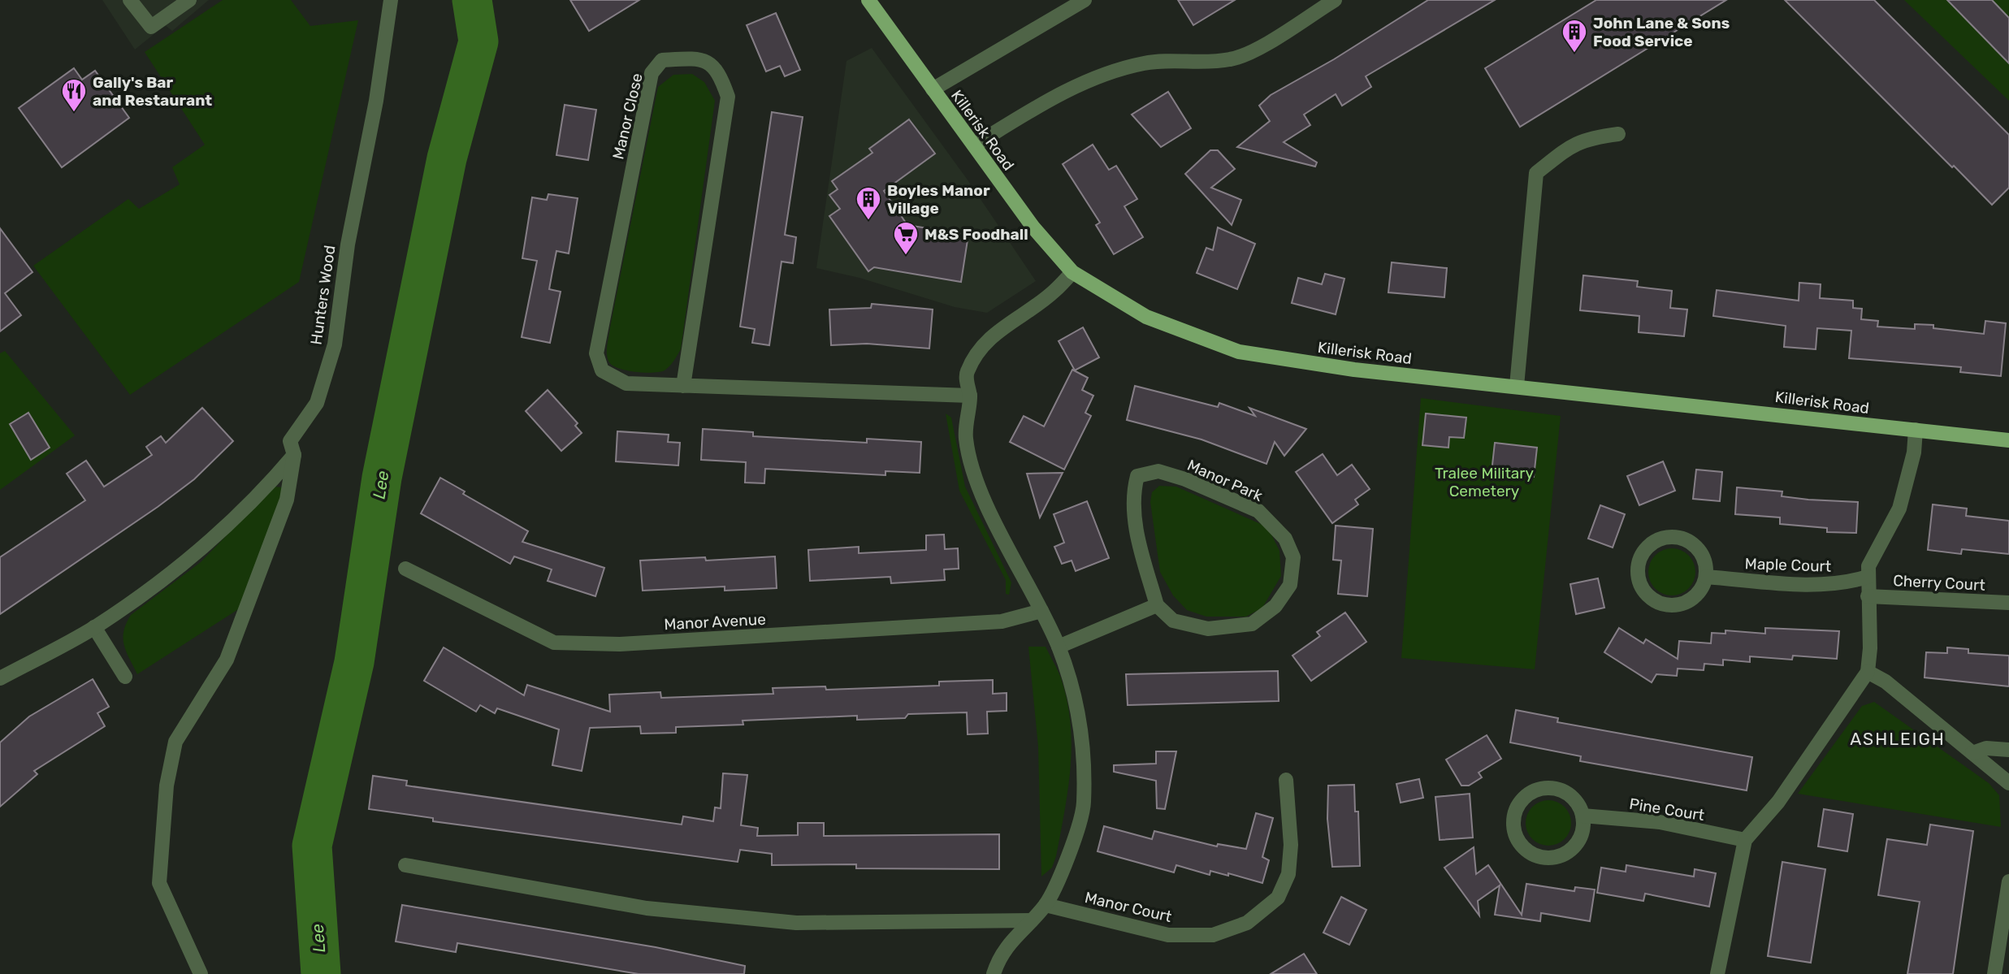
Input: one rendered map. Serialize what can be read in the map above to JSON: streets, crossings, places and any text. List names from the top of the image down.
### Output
{
  "streets": {
    "main road": ["Killerisk Road"],
    "street": [
      "Manor Close",
      "Hunters Wood",
      "Manor Park",
      "Maple Court",
      "Cherry Court",
      "Manor Avenue",
      "Pine Court",
      "Manor Court"
    ]
  },
  "districts": ["ASHLEIGH"],
  "water": ["Lee"],
  "parks": ["Tralee Military Cemetery"],
  "places": {
    "building": ["John Lane & Sons Food Service", "Boyles Manor Village"],
    "restaurant": ["Gally's Bar and Restaurant"],
    "supermarket": ["M&S Foodhall"]
  }
}
